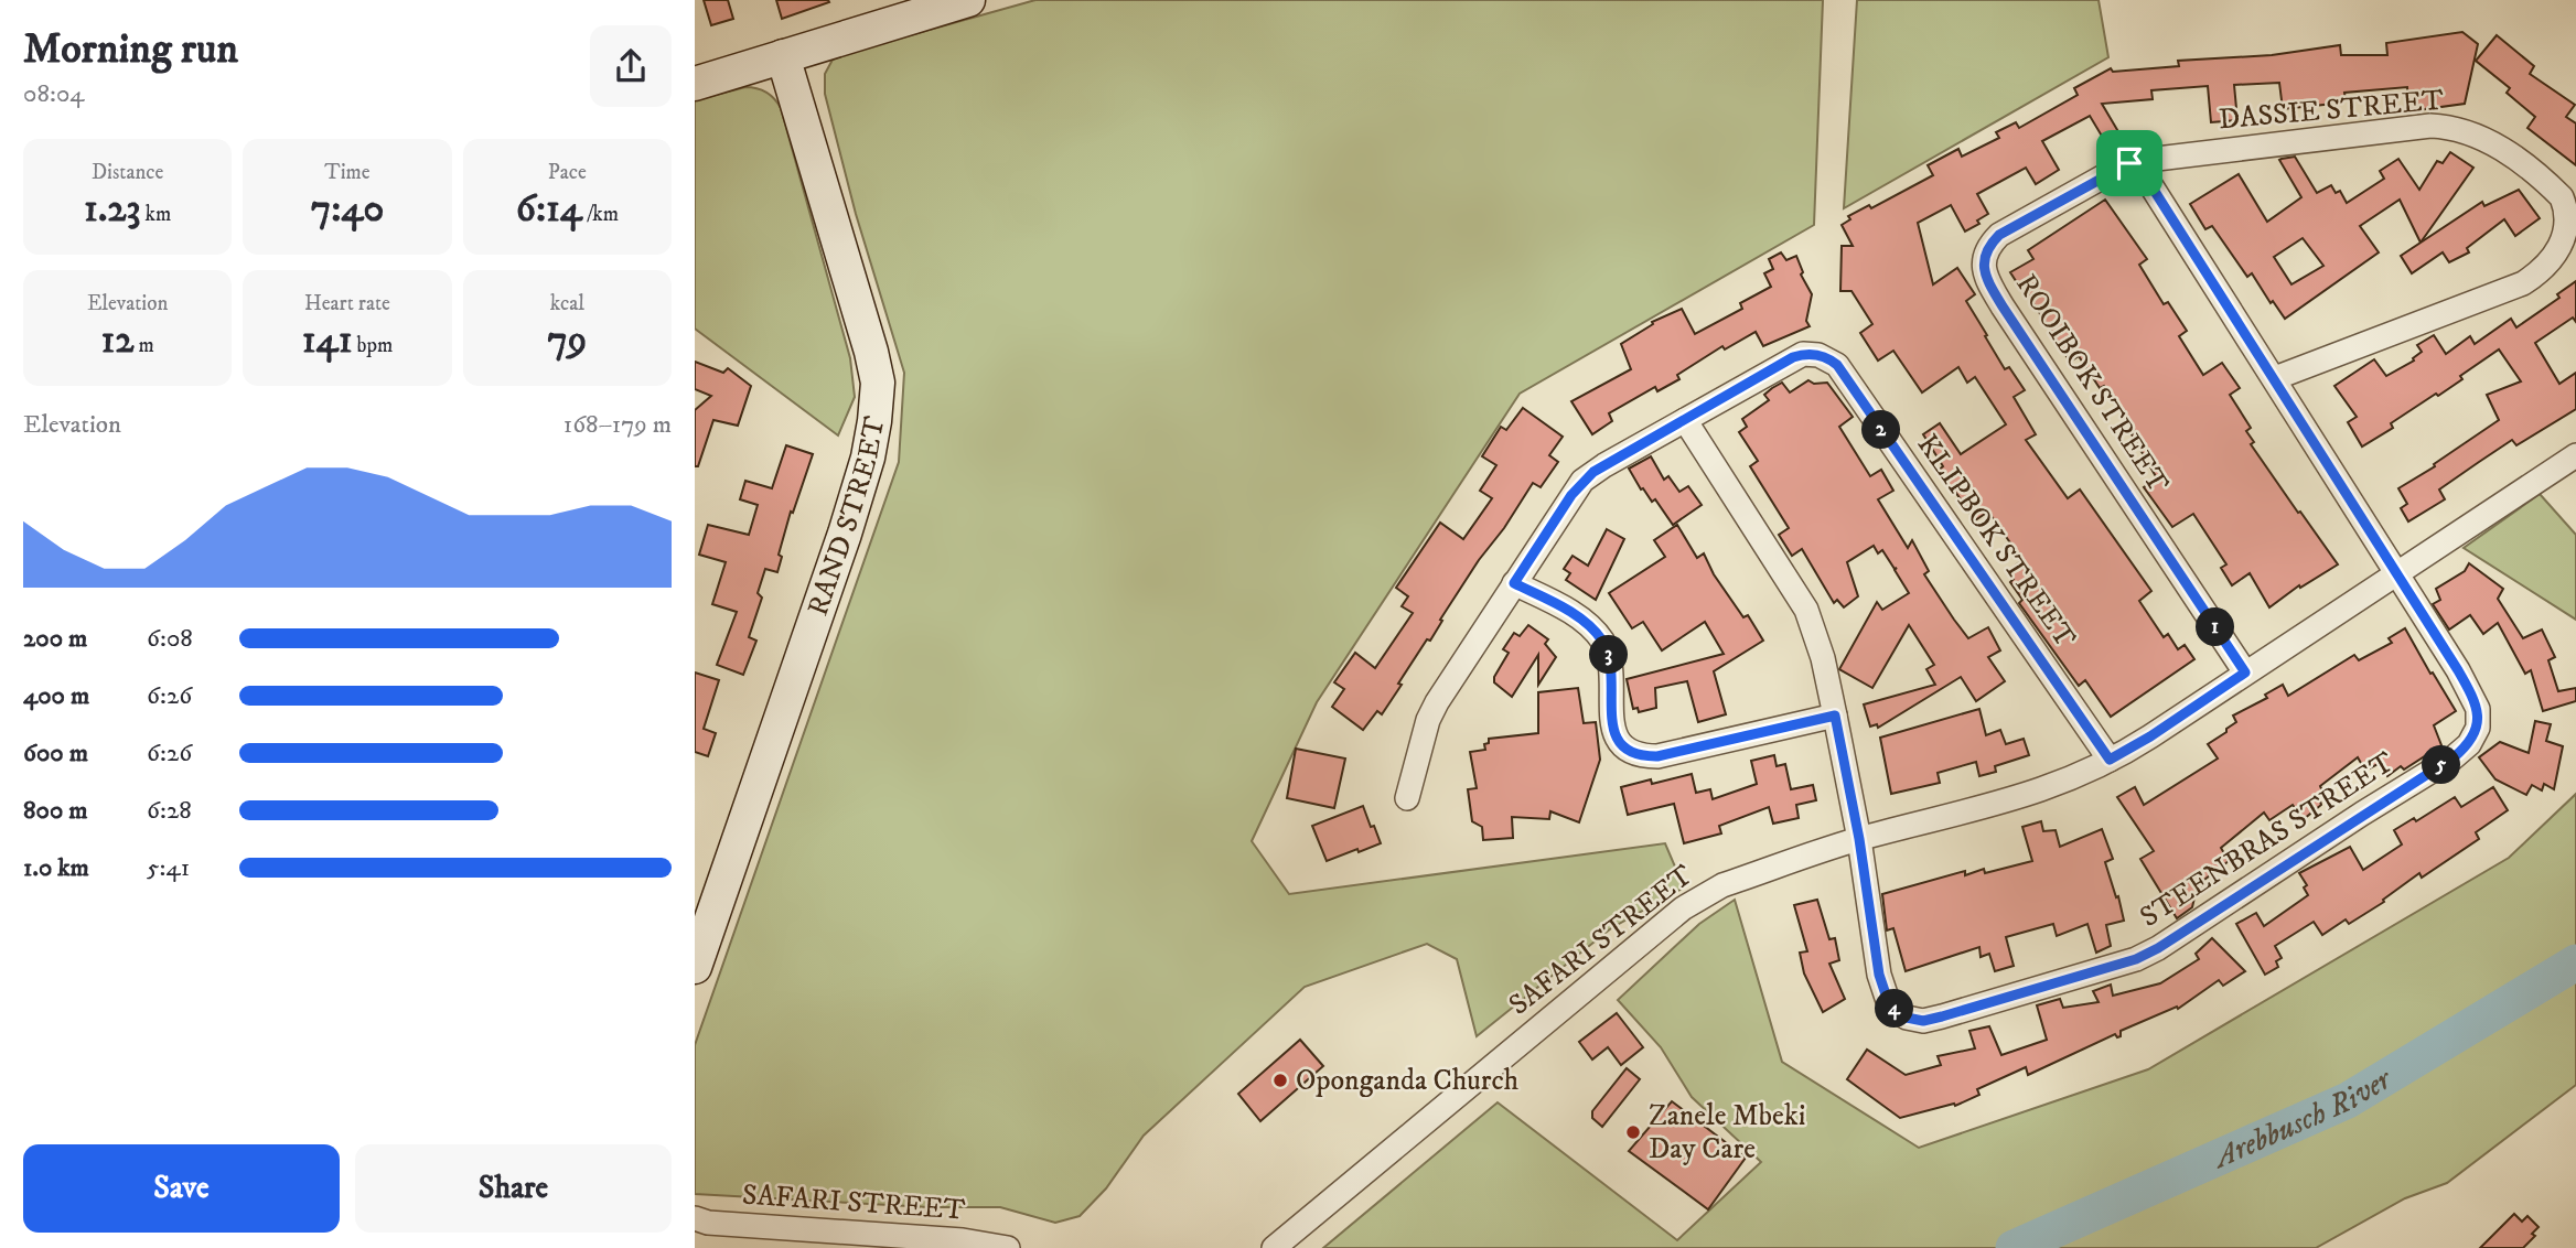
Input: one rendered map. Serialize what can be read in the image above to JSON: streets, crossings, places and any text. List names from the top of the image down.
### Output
{
  "streets": {
    "street": [
      "DASSIE STREET",
      "ROOIBOK STREET",
      "RAND STREET",
      "KLIPBOK STREET",
      "STEENBRAS STREET",
      "SAFARI STREET"
    ]
  },
  "crossings": [
    ["DASSIE STREET", "ROOIBOK STREET"],
    ["ROOIBOK STREET", "SAFARI STREET"],
    ["KLIPBOK STREET", "STEENBRAS STREET"],
    ["KLIPBOK STREET", "SAFARI STREET"],
    ["STEENBRAS STREET", "SAFARI STREET"]
  ],
  "water": ["Arebbusch River"],
  "places": ["Oponganda Church", "Zanele Mbeki Day Care"],
  "page": {
    "heading": ["Morning run", "08:04"],
    "stats": [
      ["Distance", "1.23 km"],
      ["Time", "7:40"],
      ["Pace", "6:14 /km"],
      ["Elevation", "12 m"],
      ["Heart rate", "141 bpm"],
      ["kcal", "79"]
    ],
    "chart": ["Elevation", "168–179 m"],
    "pins": [
      "2",
      "1",
      "3",
      "5",
      "4"
    ],
    "list": [
      {
        "name": "200 m",
        "note": "6:08"
      },
      {
        "name": "400 m",
        "note": "6:26"
      },
      {
        "name": "600 m",
        "note": "6:26"
      },
      {
        "name": "800 m",
        "note": "6:28"
      },
      {
        "name": "1.0 km",
        "note": "5:41"
      }
    ],
    "buttons": ["Save", "Share"]
  }
}
